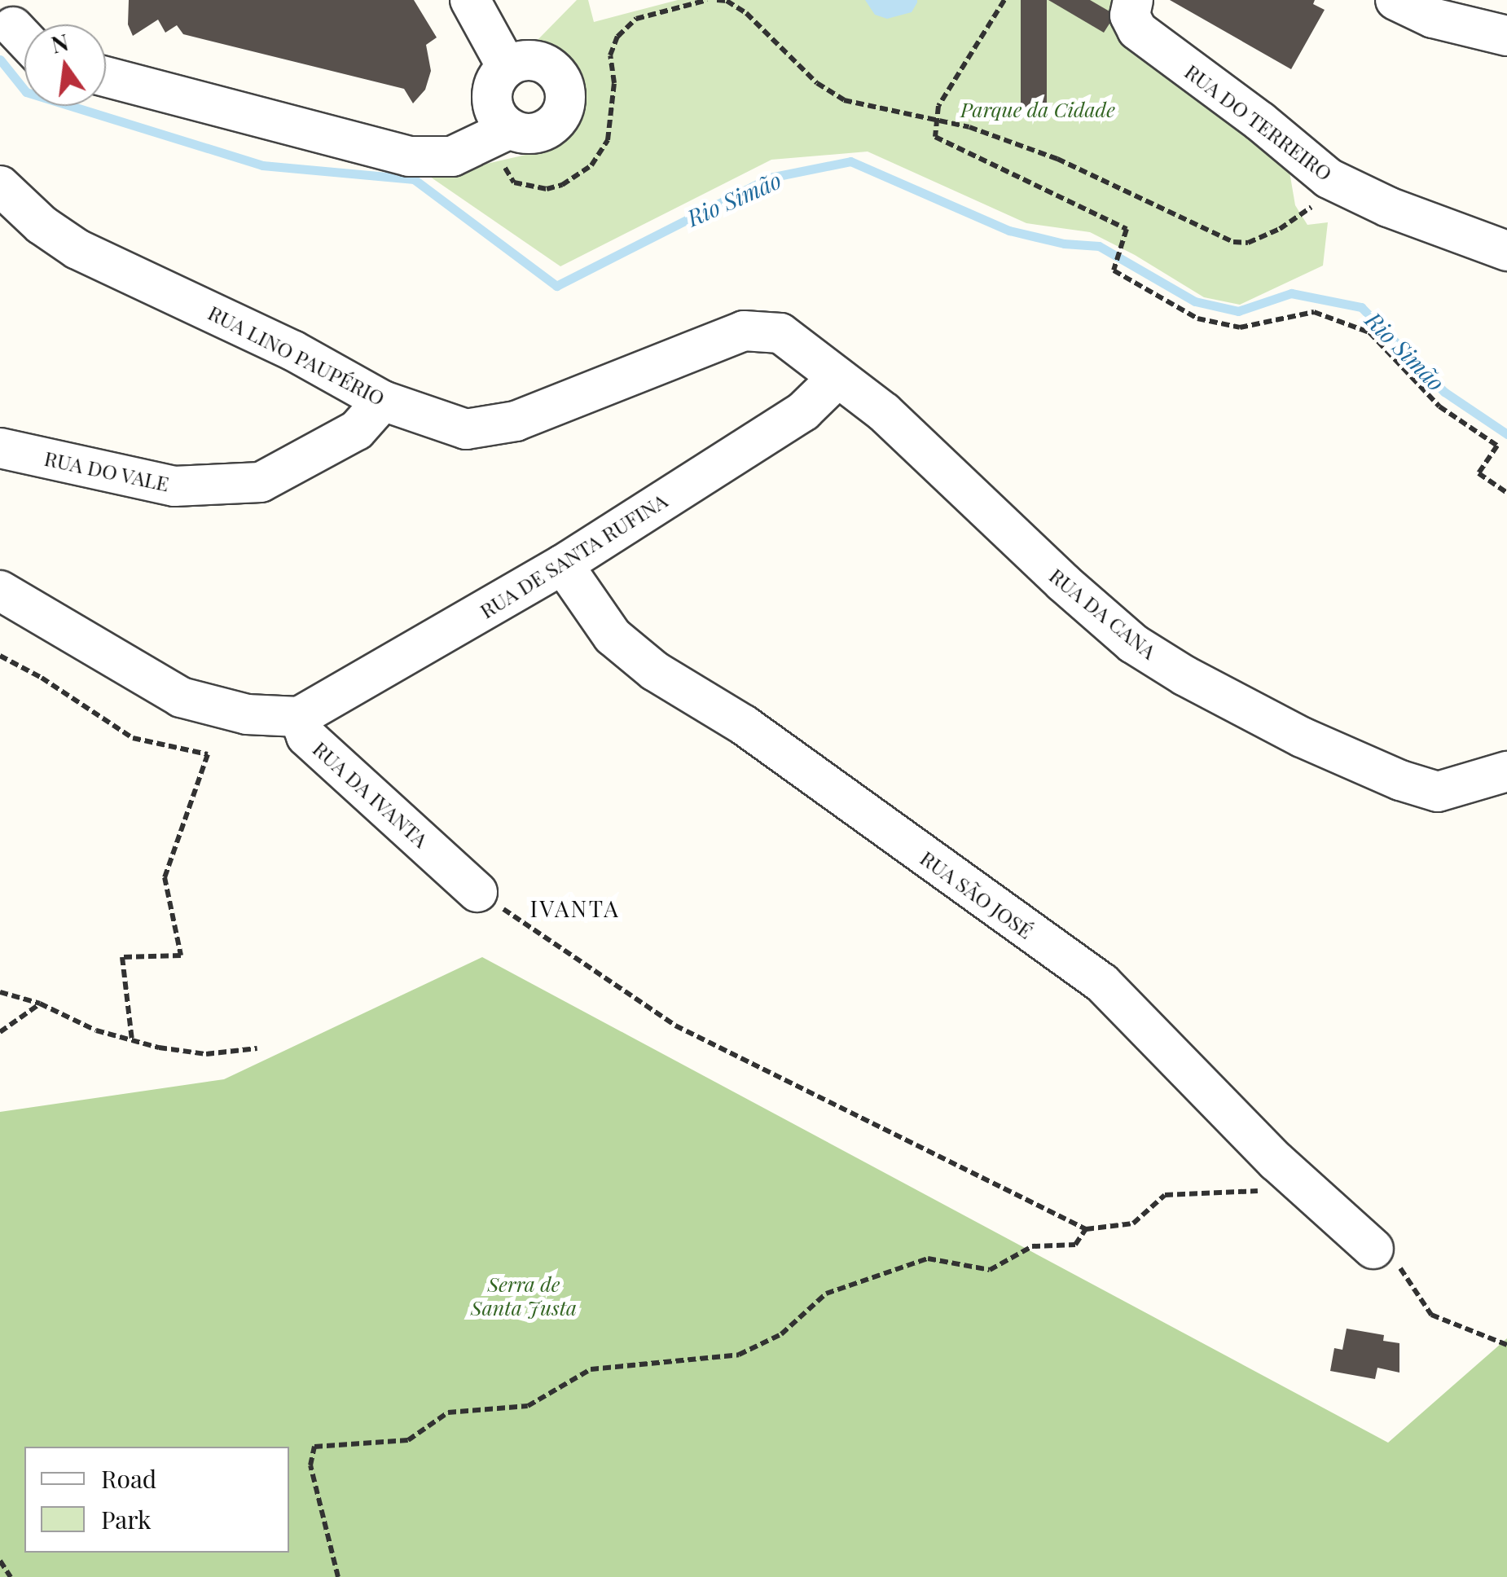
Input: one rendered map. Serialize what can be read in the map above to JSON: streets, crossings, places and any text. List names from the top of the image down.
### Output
{
  "streets": {
    "street": [
      "RUA DO TERREIRO",
      "RUA LINO PAUPÉRIO",
      "RUA DO VALE",
      "RUA DE SANTA RUFINA",
      "RUA DA CANA",
      "RUA DA IVANTA",
      "RUA SÃO JOSÉ"
    ]
  },
  "crossings": [
    ["RUA LINO PAUPÉRIO", "RUA DO VALE"],
    ["RUA LINO PAUPÉRIO", "RUA DE SANTA RUFINA"],
    ["RUA LINO PAUPÉRIO", "RUA DA CANA"],
    ["RUA DE SANTA RUFINA", "RUA DA CANA"],
    ["RUA DE SANTA RUFINA", "RUA DA IVANTA"],
    ["RUA DE SANTA RUFINA", "RUA SÃO JOSÉ"]
  ],
  "districts": ["IVANTA"],
  "water": ["Rio Simão"],
  "parks": ["Parque da Cidade", "Serra de Santa Justa"],
  "legend": ["Road", "Park"],
  "north": "top"
}
